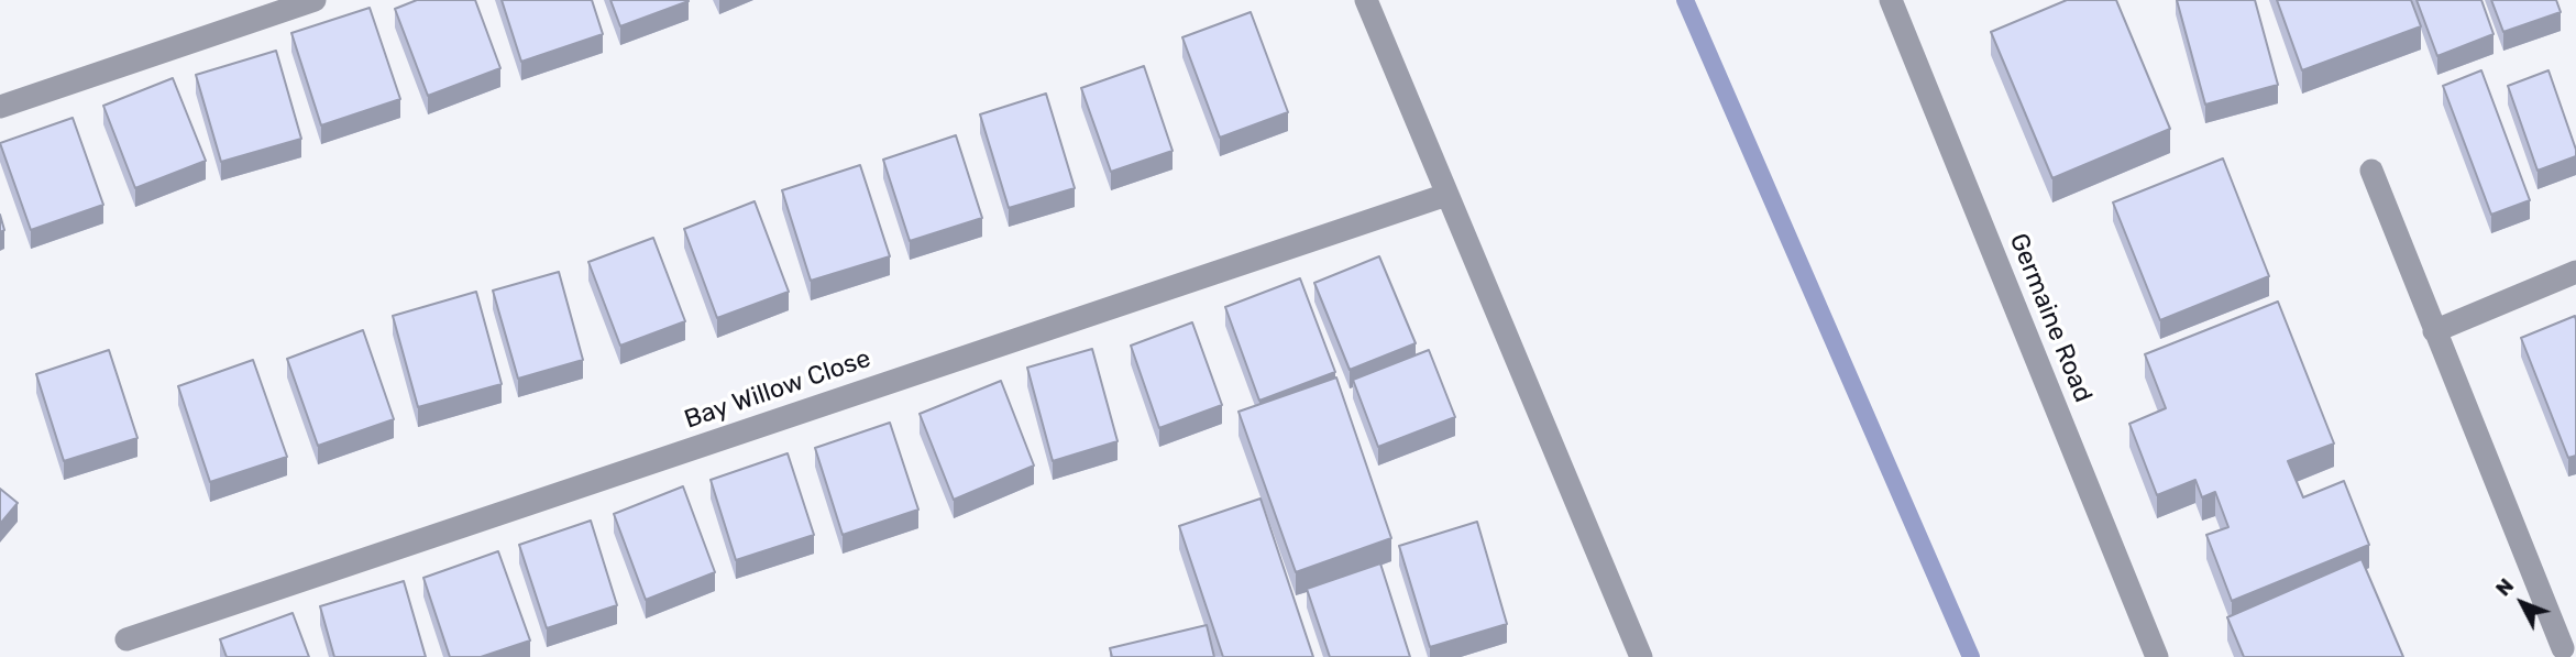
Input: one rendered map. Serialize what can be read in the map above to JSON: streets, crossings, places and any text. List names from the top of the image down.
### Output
{
  "streets": {
    "street": ["Germaine Road", "Bay Willow Close"]
  },
  "north": "top left"
}
